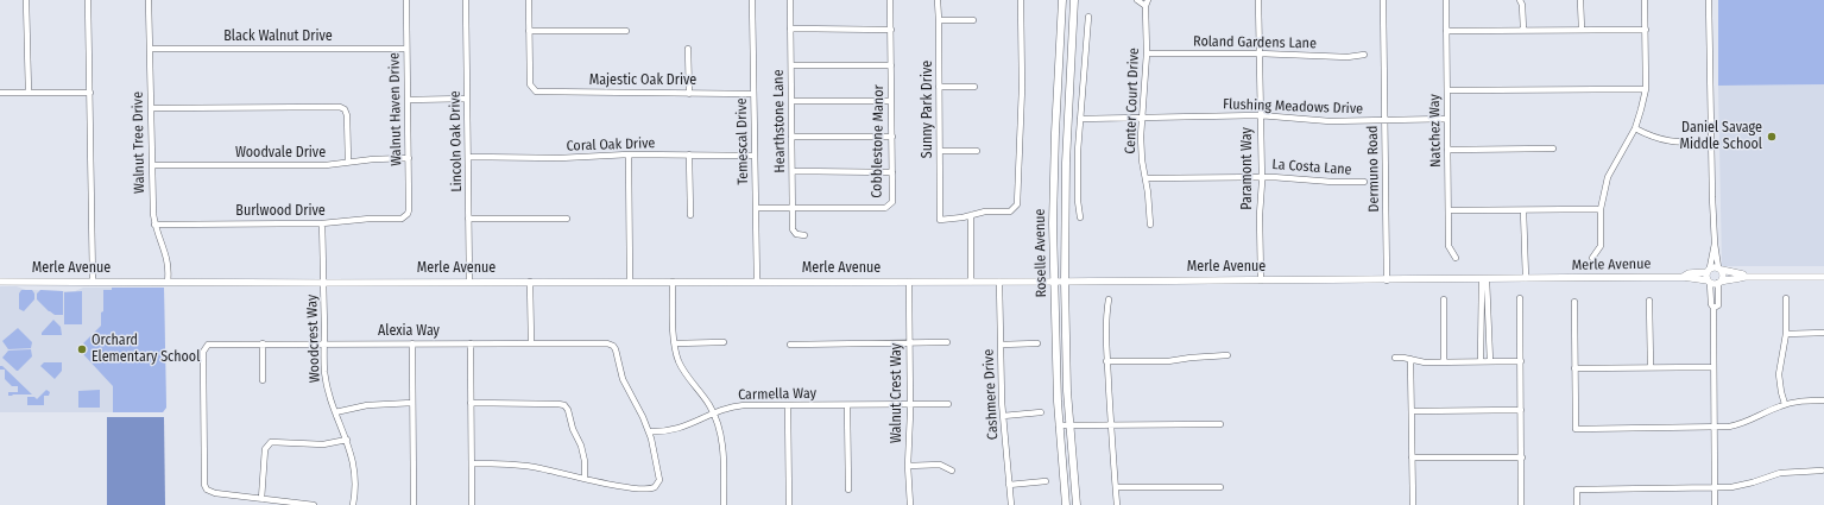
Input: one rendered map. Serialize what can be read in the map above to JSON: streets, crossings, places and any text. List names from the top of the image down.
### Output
{
  "streets": {
    "main road": ["Roselle Avenue"],
    "street": [
      "Black Walnut Drive",
      "Roland Gardens Lane",
      "Majestic Oak Drive",
      "Center Court Drive",
      "Flushing Meadows Drive",
      "Walnut Haven Drive",
      "Sunny Park Drive",
      "Hearthstone Lane",
      "Natchez Way",
      "Lincoln Oak Drive",
      "Temescal Drive",
      "Cobblestone Manor",
      "Walnut Tree Drive",
      "Coral Oak Drive",
      "Woodvale Drive",
      "La Costa Lane",
      "Paramont Way",
      "Dermuno Road",
      "Burlwood Drive",
      "Merle Avenue",
      "Alexia Way",
      "Woodcrest Way",
      "Walnut Crest Way",
      "Carmella Way",
      "Cashmere Drive"
    ]
  },
  "crossings": [
    ["Black Walnut Drive", "Walnut Haven Drive"],
    ["Black Walnut Drive", "Walnut Tree Drive"],
    ["Roland Gardens Lane", "Center Court Drive"],
    ["Roland Gardens Lane", "Paramont Way"],
    ["Majestic Oak Drive", "Temescal Drive"],
    ["Center Court Drive", "Flushing Meadows Drive"],
    ["Center Court Drive", "La Costa Lane"],
    ["Flushing Meadows Drive", "Natchez Way"],
    ["Flushing Meadows Drive", "Paramont Way"],
    ["Flushing Meadows Drive", "Dermuno Road"],
    ["Walnut Haven Drive", "Woodvale Drive"],
    ["Walnut Haven Drive", "Burlwood Drive"],
    ["Hearthstone Lane", "Cobblestone Manor"],
    ["Lincoln Oak Drive", "Coral Oak Drive"],
    ["Lincoln Oak Drive", "Merle Avenue"],
    ["Temescal Drive", "Cobblestone Manor"],
    ["Temescal Drive", "Coral Oak Drive"],
    ["Temescal Drive", "Merle Avenue"],
    ["Walnut Tree Drive", "Woodvale Drive"],
    ["Walnut Tree Drive", "Burlwood Drive"],
    ["Walnut Tree Drive", "Merle Avenue"],
    ["La Costa Lane", "Paramont Way"],
    ["Paramont Way", "Merle Avenue"],
    ["Dermuno Road", "Merle Avenue"],
    ["Burlwood Drive", "Woodcrest Way"],
    ["Roselle Avenue", "Merle Avenue"],
    ["Merle Avenue", "Woodcrest Way"],
    ["Merle Avenue", "Walnut Crest Way"],
    ["Merle Avenue", "Cashmere Drive"],
    ["Alexia Way", "Woodcrest Way"],
    ["Alexia Way", "Carmella Way"],
    ["Walnut Crest Way", "Carmella Way"]
  ],
  "places": ["Daniel Savage Middle School", "Orchard Elementary School"]
}
